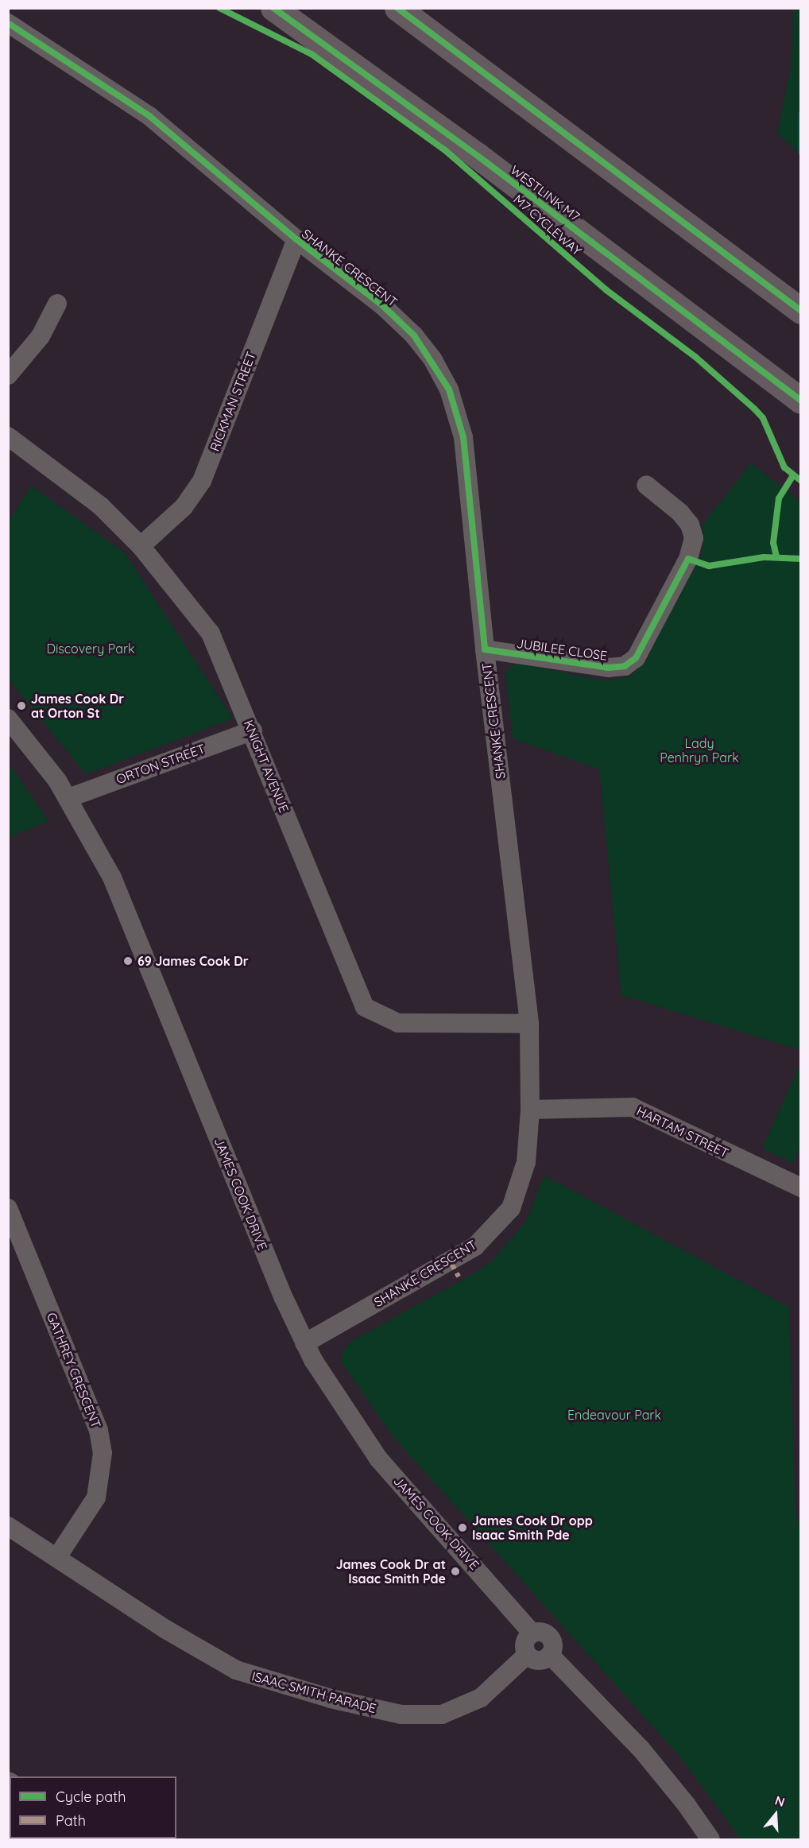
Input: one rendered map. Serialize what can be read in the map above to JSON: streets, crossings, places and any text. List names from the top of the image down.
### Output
{
  "streets": {
    "highway": ["WESTLINK M7"],
    "street": [
      "SHANKE CRESCENT",
      "RICKMAN STREET",
      "JUBILEE CLOSE",
      "ORTON STREET",
      "KNIGHT AVENUE",
      "HARTAM STREET",
      "JAMES COOK DRIVE",
      "GATHREY CRESCENT",
      "ISAAC SMITH PARADE"
    ],
    "cycle path": ["M7 CYCLEWAY"]
  },
  "crossings": [
    ["SHANKE CRESCENT", "RICKMAN STREET"],
    ["SHANKE CRESCENT", "JUBILEE CLOSE"],
    ["SHANKE CRESCENT", "KNIGHT AVENUE"],
    ["SHANKE CRESCENT", "HARTAM STREET"],
    ["SHANKE CRESCENT", "JAMES COOK DRIVE"],
    ["RICKMAN STREET", "KNIGHT AVENUE"],
    ["ORTON STREET", "KNIGHT AVENUE"],
    ["ORTON STREET", "JAMES COOK DRIVE"],
    ["JAMES COOK DRIVE", "ISAAC SMITH PARADE"],
    ["GATHREY CRESCENT", "ISAAC SMITH PARADE"]
  ],
  "parks": ["Discovery Park", "Lady Penhryn Park", "Endeavour Park"],
  "places": [
    "James Cook Dr at Orton St",
    "69 James Cook Dr",
    "James Cook Dr opp Isaac Smith Pde",
    "James Cook Dr at Isaac Smith Pde"
  ],
  "legend": ["Cycle path", "Path"],
  "north": "top"
}
